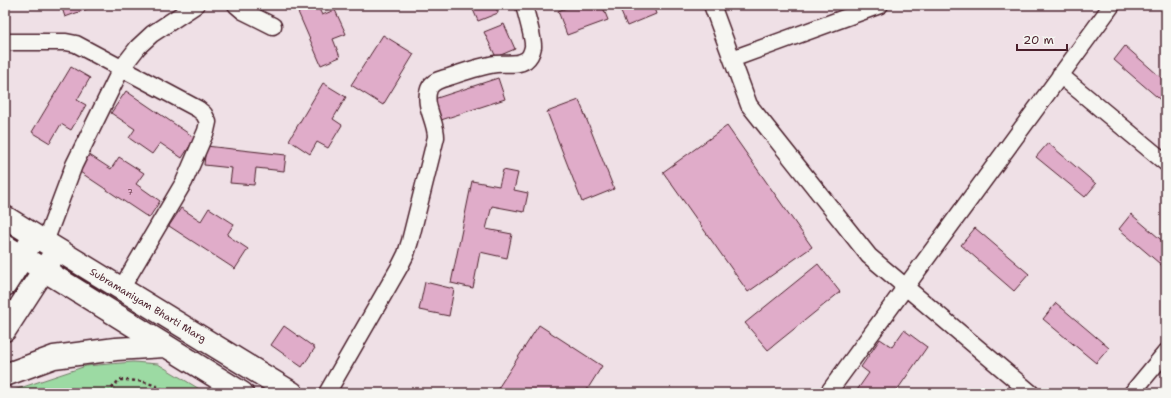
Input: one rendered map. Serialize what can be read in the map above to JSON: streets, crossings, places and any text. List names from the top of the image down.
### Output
{
  "streets": {
    "main road": ["Subramaniyam Bharti Marg"]
  },
  "house_numbers": ["7"],
  "scale_bar": "20 m"
}
